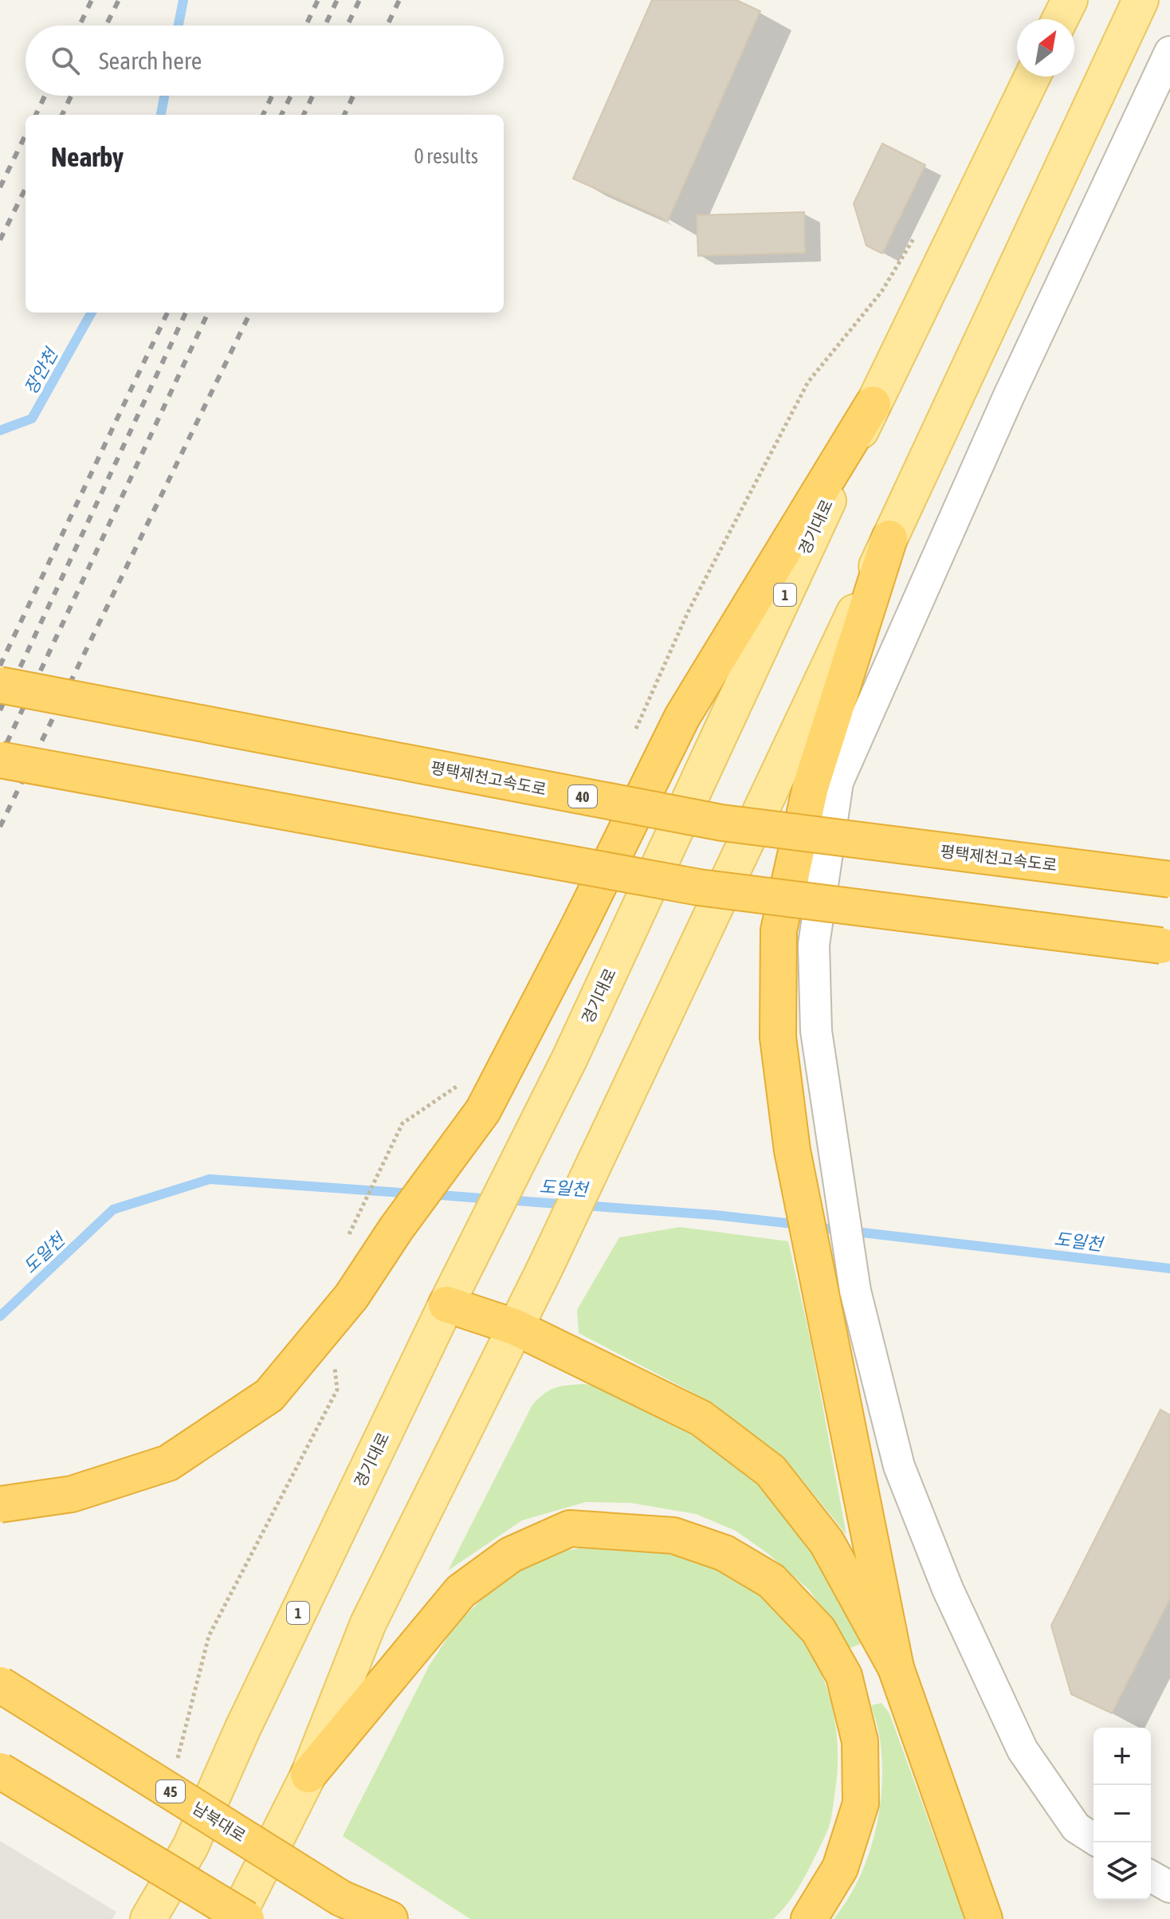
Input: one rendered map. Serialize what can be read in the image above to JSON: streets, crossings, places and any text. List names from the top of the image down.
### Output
{
  "streets": {
    "highway": [
      "평택제천고속도로",
      "40",
      "45",
      "남북대로"
    ],
    "main road": ["경기대로", "1"]
  },
  "water": ["장안천", "도일천"],
  "north": "top right",
  "page": {
    "search": "Search here",
    "heading": ["Nearby", "0 results"],
    "map_buttons": ["+", "−"]
  }
}
